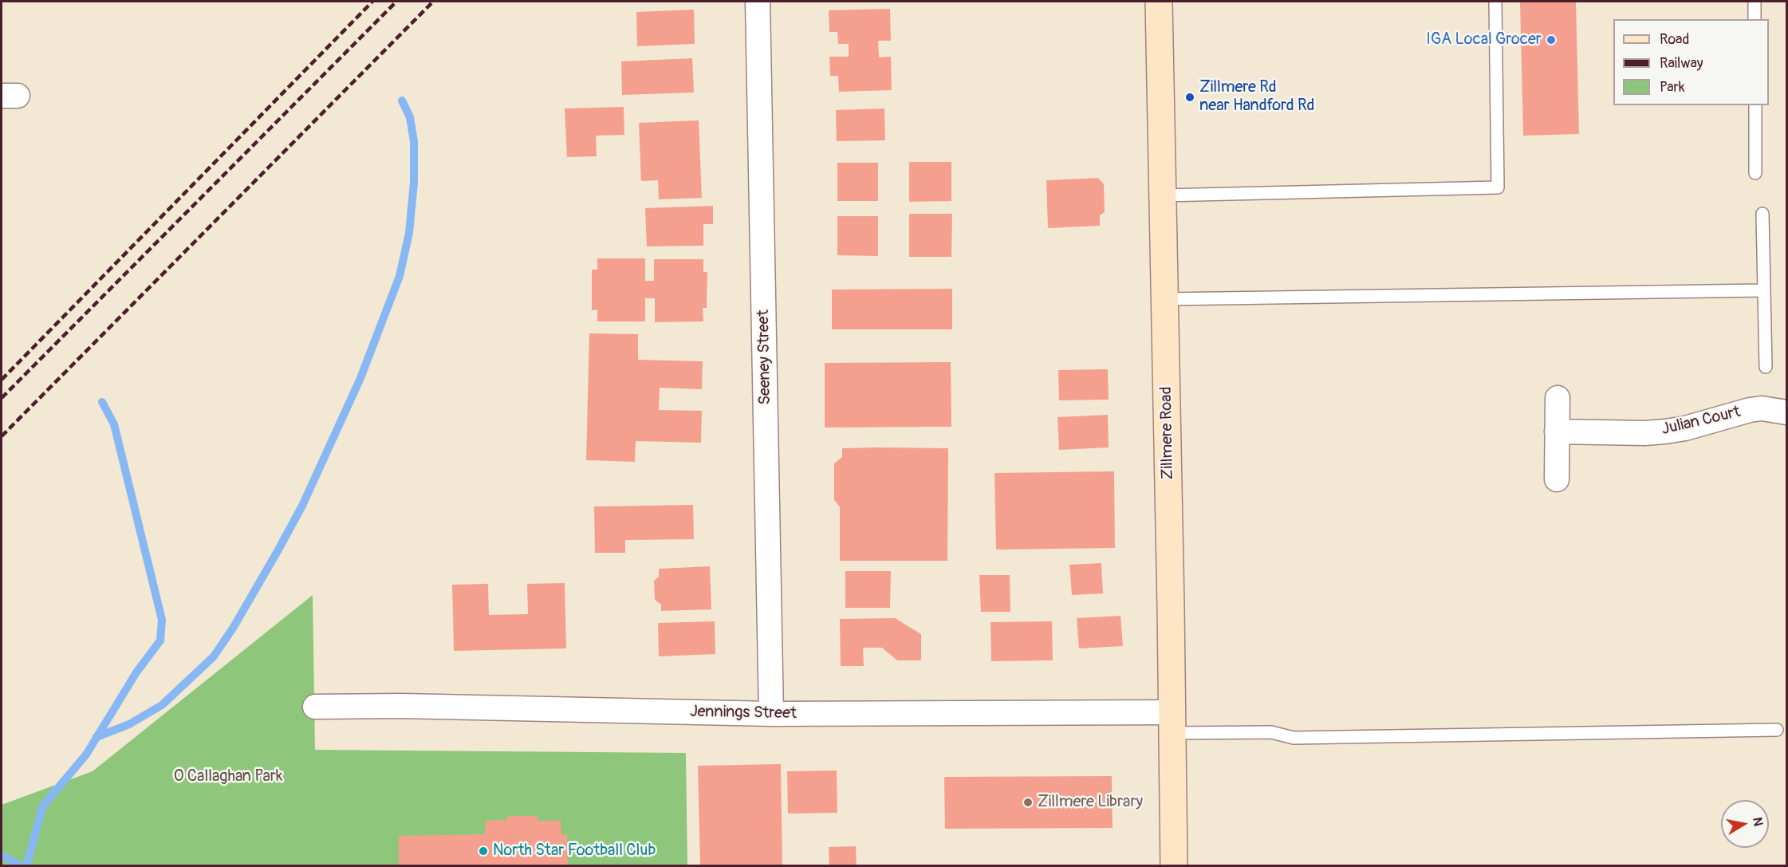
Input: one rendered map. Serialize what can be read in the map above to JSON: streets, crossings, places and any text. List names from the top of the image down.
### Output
{
  "streets": {
    "main road": ["Zillmere Road"],
    "street": ["Seeney Street", "Julian Court", "Jennings Street"]
  },
  "crossings": [
    ["Seeney Street", "Jennings Street"],
    ["Zillmere Road", "Jennings Street"]
  ],
  "parks": ["O Callaghan Park"],
  "places": [
    "IGA Local Grocer",
    "Zillmere Rd near Handford Rd",
    "Zillmere Library",
    "North Star Football Club"
  ],
  "legend": ["Road", "Railway", "Park"],
  "north": "right"
}
